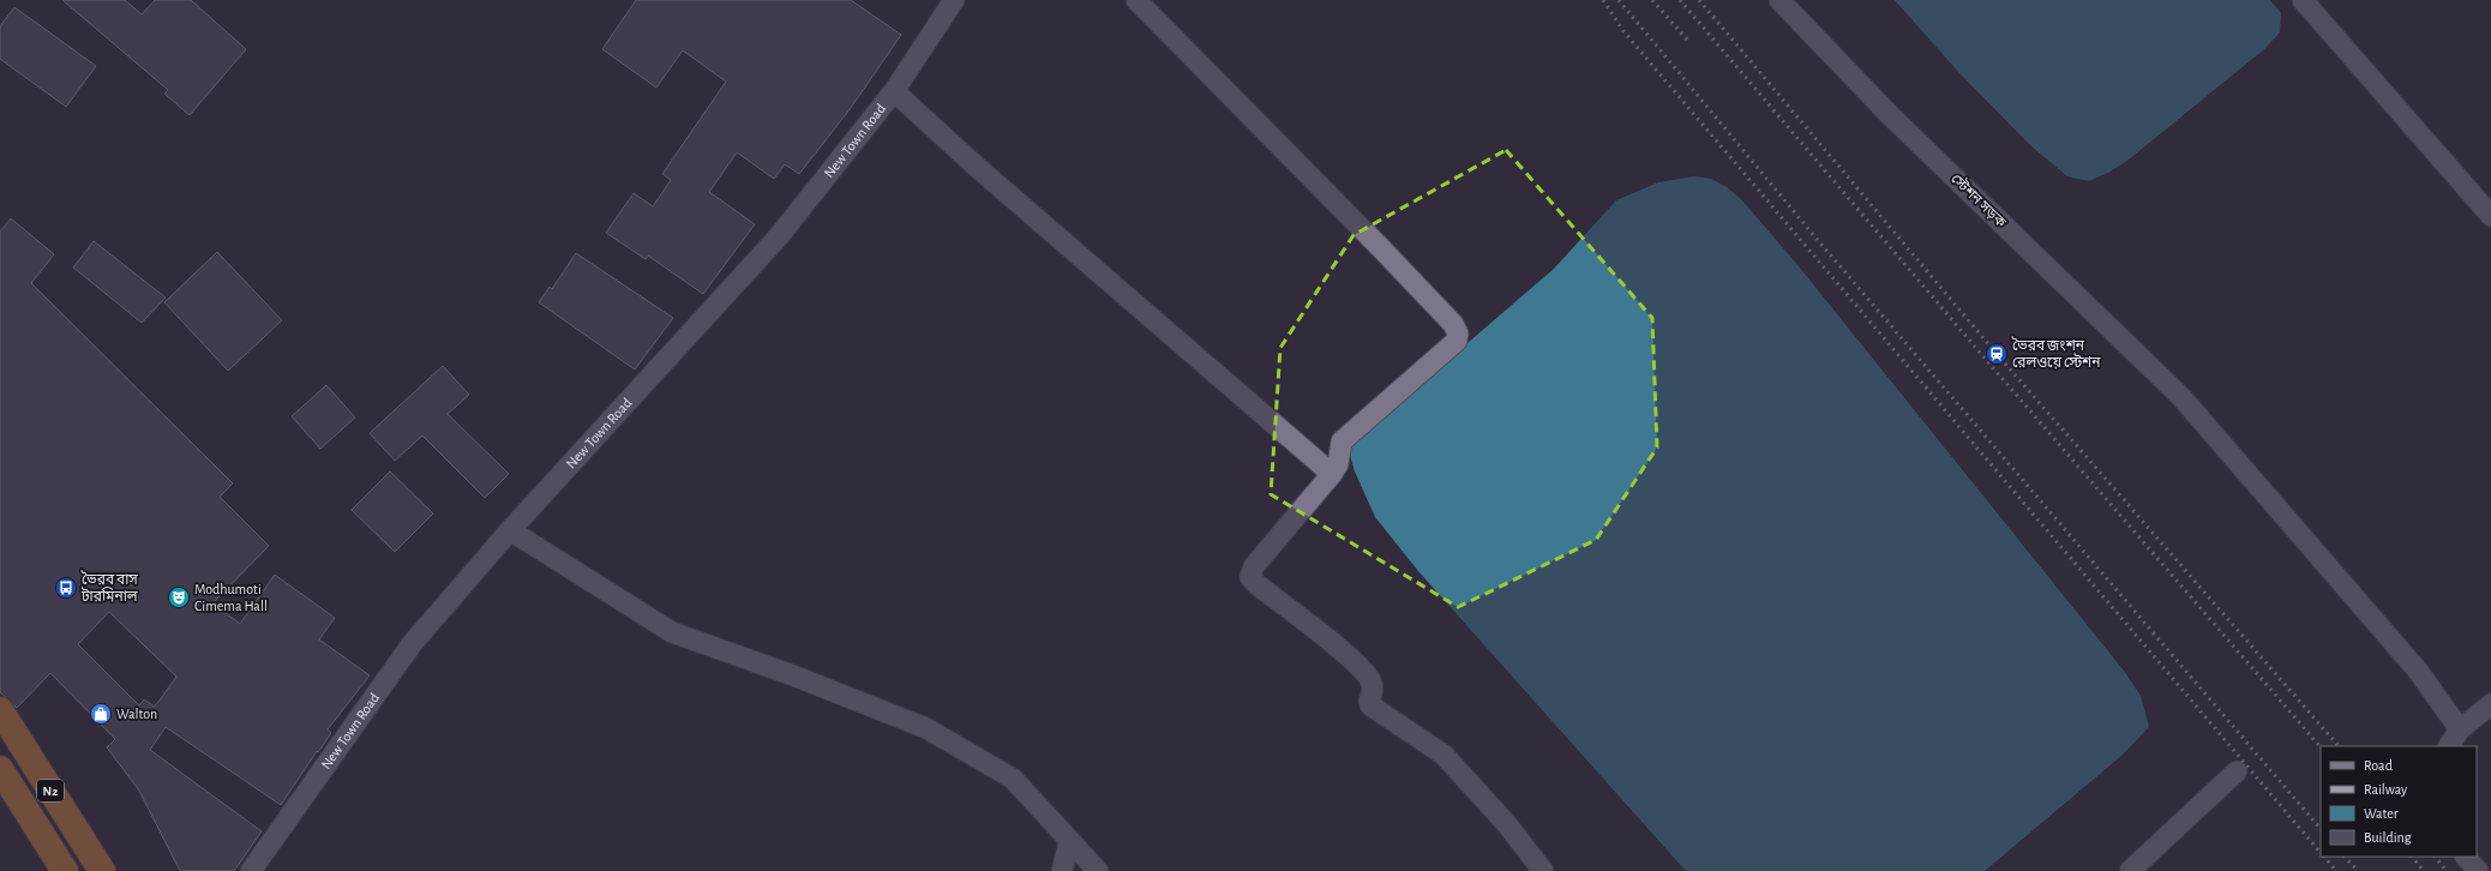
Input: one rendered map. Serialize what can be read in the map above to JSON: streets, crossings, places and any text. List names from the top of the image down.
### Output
{
  "streets": {
    "highway": ["N2"],
    "street": ["New Town Road", "স্টেশন সড়ক"]
  },
  "places": {
    "station": ["ভৈরব জংশন রেলওয়ে স্টেশন"],
    "bus stop": ["ভৈরব বাস টারমিনাল"],
    "theatre": ["Modhumoti Cimema Hall"],
    "shop": ["Walton"]
  },
  "legend": [
    "Road",
    "Railway",
    "Water",
    "Building"
  ]
}
